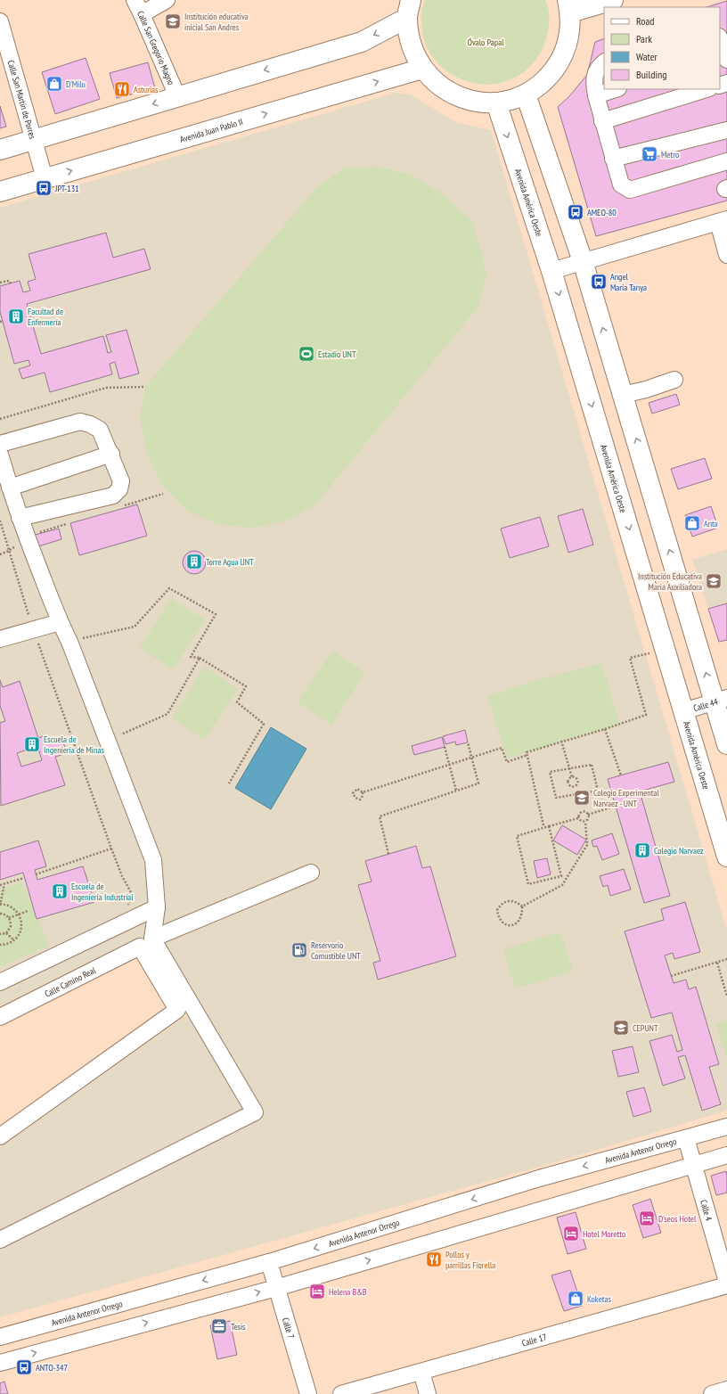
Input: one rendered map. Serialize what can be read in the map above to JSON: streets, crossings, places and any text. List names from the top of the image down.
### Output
{
  "streets": {
    "main road": ["Avenida Juan Pablo II", "Avenida América Oeste"],
    "street": [
      "Calle San Gregorio Magno",
      "Calle San Martín de Porres",
      "Calle 44",
      "Calle Camino Real",
      "Avenida Antenor Orrego",
      "Calle 4",
      "Calle 7",
      "Calle 17"
    ]
  },
  "crossings": [
    ["Calle San Martín de Porres", "Avenida Juan Pablo II"],
    ["Avenida América Oeste", "Calle 44"],
    ["Avenida Antenor Orrego", "Calle 4"],
    ["Avenida Antenor Orrego", "Calle 7"]
  ],
  "parks": ["Óvalo Papal"],
  "places": {
    "school or university": [
      "Institución educativa inicial San Andres",
      "Institución Educativa Maria Auxiliadora",
      "Colegio Experimental Narvaez - UNT",
      "CEPUNT"
    ],
    "shop": ["D'Milu", "Anta", "Koketas"],
    "restaurant": ["Asturias", "Pollos y parrillas Fiorella"],
    "supermarket": ["Metro"],
    "bus stop": [
      "JPT-131",
      "AMEO-80",
      "Angel María Tanya",
      "ANTO-347"
    ],
    "building": [
      "Facultad de Enfermería",
      "Torre Agua UNT",
      "Escuela de Ingeniería de Minas",
      "Colegio Narvaez",
      "Escuela de Ingeniería Industrial"
    ],
    "sports": ["Estadio UNT"],
    "fuel station": ["Reservorio Comustible UNT"],
    "hotel": ["D'seos Hotel", "Hotel Moretto", "Helena B&B"],
    "office": ["Tesis"]
  },
  "legend": [
    "Road",
    "Park",
    "Water",
    "Building"
  ]
}
